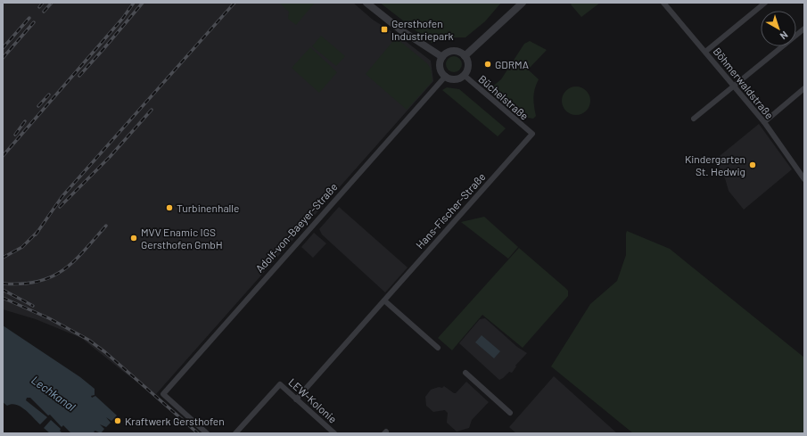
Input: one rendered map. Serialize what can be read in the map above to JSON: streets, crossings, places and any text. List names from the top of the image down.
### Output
{
  "streets": {
    "street": [
      "Böhmerwaldstraße",
      "Büchelstraße",
      "Hans-Fischer-Straße",
      "Adolf-von-Baeyer-Straße",
      "LEW-Kolonie"
    ]
  },
  "crossings": [
    ["Büchelstraße", "Hans-Fischer-Straße"],
    ["Büchelstraße", "Adolf-von-Baeyer-Straße"],
    ["Hans-Fischer-Straße", "LEW-Kolonie"]
  ],
  "water": ["Lechkanal"],
  "places": {
    "transit": ["Gersthofen Industriepark"],
    "other": [
      "GDRMA",
      "Kindergarten St. Hedwig",
      "Turbinenhalle",
      "MVV Enamic IGS Gersthofen GmbH",
      "Kraftwerk Gersthofen"
    ]
  },
  "north": "bottom right"
}
